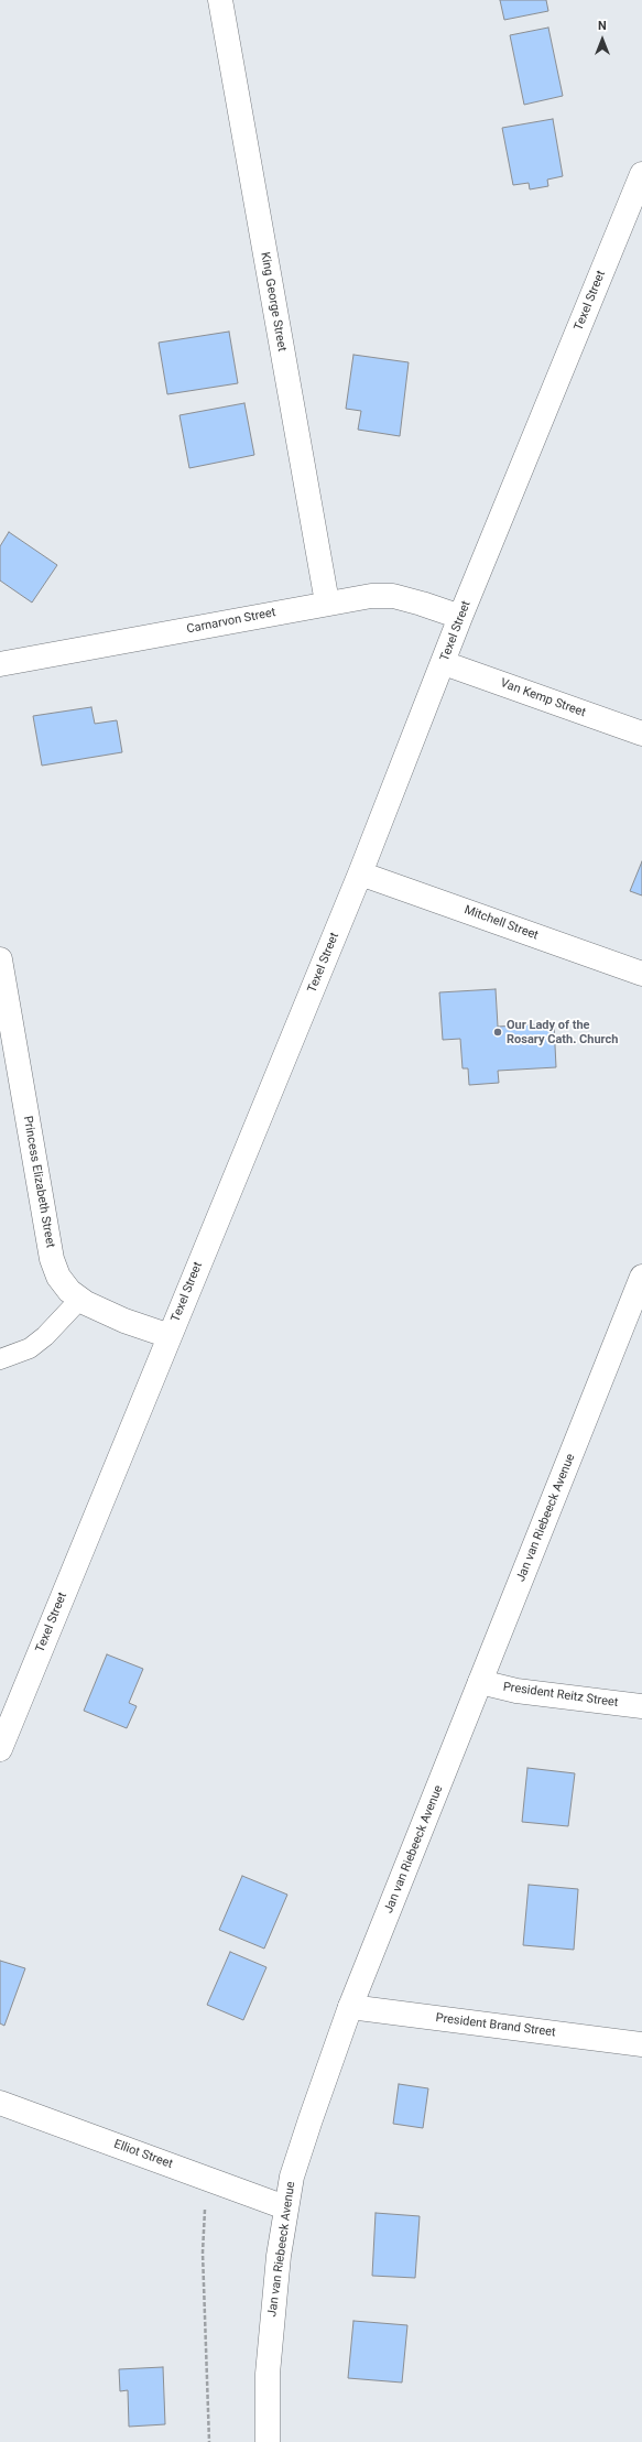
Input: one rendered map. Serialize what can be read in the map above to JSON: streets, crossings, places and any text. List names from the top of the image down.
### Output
{
  "streets": {
    "street": [
      "Texel Street",
      "King George Street",
      "Carnarvon Street",
      "Van Kemp Street",
      "Mitchell Street",
      "Princess Elizabeth Street",
      "Jan van Riebeeck Avenue",
      "President Reitz Street",
      "President Brand Street",
      "Elliot Street"
    ]
  },
  "crossings": [
    ["Texel Street", "Carnarvon Street"],
    ["Texel Street", "Van Kemp Street"],
    ["Texel Street", "Mitchell Street"],
    ["Texel Street", "Princess Elizabeth Street"],
    ["King George Street", "Carnarvon Street"],
    ["Jan van Riebeeck Avenue", "President Reitz Street"],
    ["Jan van Riebeeck Avenue", "President Brand Street"],
    ["Jan van Riebeeck Avenue", "Elliot Street"]
  ],
  "places": ["Our Lady of the Rosary Cath. Church"],
  "north": "top"
}
